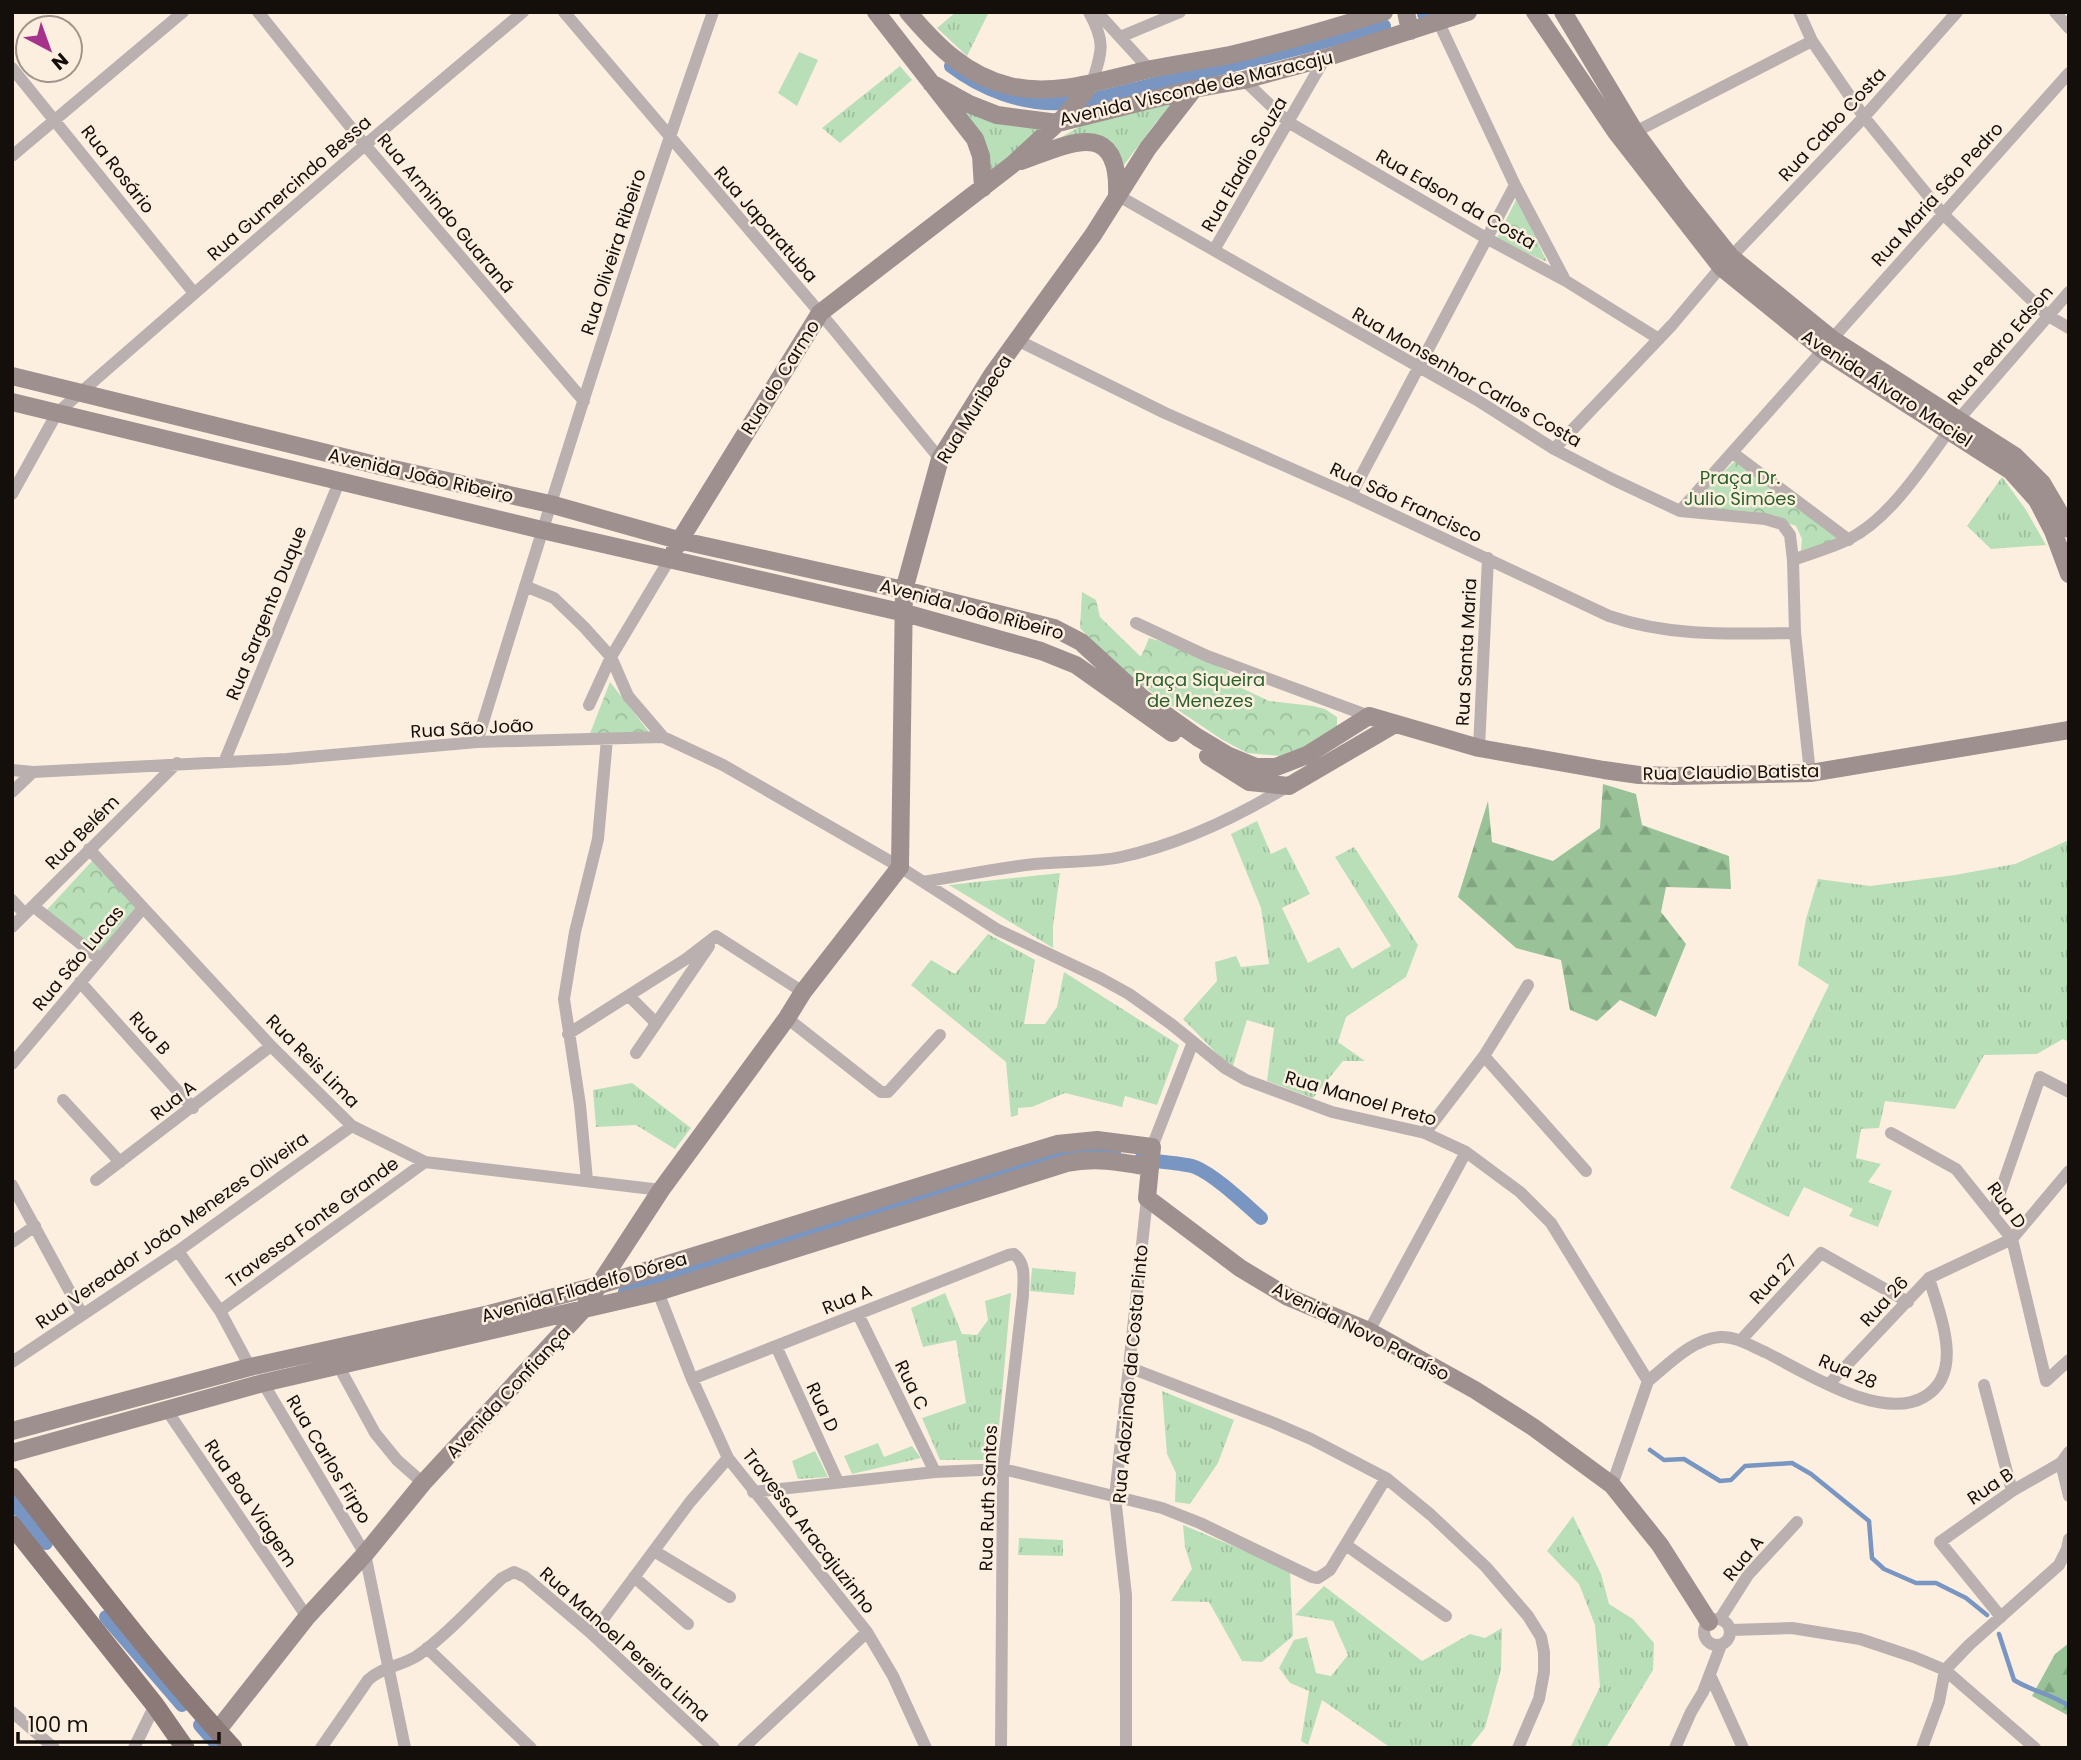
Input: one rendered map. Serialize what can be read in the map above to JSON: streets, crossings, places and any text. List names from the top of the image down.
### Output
{
  "streets": {
    "street": [
      "Avenida Visconde de Maracaju",
      "Rua Cabo Costa",
      "Rua Eladio Souza",
      "Rua Rosário",
      "Rua Gumercindo Bessa",
      "Rua Maria São Pedro",
      "Rua Edson da Costa",
      "Rua Armindo Guaraná",
      "Rua Japaratuba",
      "Rua Oliveira Ribeiro",
      "Rua Pedro Edson",
      "Rua do Carmo",
      "Rua Monsenhor Carlos Costa",
      "Avenida Álvaro Maciel",
      "Rua Muribeca",
      "Avenida João Ribeiro",
      "Rua São Francisco",
      "Rua Sargento Duque",
      "Rua Santa Maria",
      "Rua São João",
      "Rua Claudio Batista",
      "Rua Belém",
      "Rua São Lucas",
      "Rua B",
      "Rua Reis Lima",
      "Rua Manoel Preto",
      "Rua A",
      "Rua D",
      "Travessa Fonte Grande",
      "Rua Vereador João Menezes Oliveira",
      "Rua 27",
      "Avenida Filadelfo Dórea",
      "Rua 26",
      "Avenida Novo Paraíso",
      "Rua 28",
      "Rua Adozindo da Costa Pinto",
      "Rua C",
      "Avenida Confiança",
      "Rua Carlos Firpo",
      "Rua Ruth Santos",
      "Rua Boa Viagem",
      "Travessa Aracajuzinho",
      "Rua Manoel Pereira Lima"
    ]
  },
  "crossings": [
    ["Avenida Visconde de Maracaju", "Rua Eladio Souza"],
    ["Avenida Visconde de Maracaju", "Rua Edson da Costa"],
    ["Avenida Visconde de Maracaju", "Rua do Carmo"],
    ["Avenida Visconde de Maracaju", "Rua Muribeca"],
    ["Rua Cabo Costa", "Rua Edson da Costa"],
    ["Rua Cabo Costa", "Rua Monsenhor Carlos Costa"],
    ["Rua Cabo Costa", "Avenida Álvaro Maciel"],
    ["Rua Eladio Souza", "Rua Edson da Costa"],
    ["Rua Eladio Souza", "Rua Monsenhor Carlos Costa"],
    ["Rua Rosário", "Rua Gumercindo Bessa"],
    ["Rua Gumercindo Bessa", "Rua Armindo Guaraná"],
    ["Rua Gumercindo Bessa", "Avenida João Ribeiro"],
    ["Rua Maria São Pedro", "Rua Monsenhor Carlos Costa"],
    ["Rua Maria São Pedro", "Avenida Álvaro Maciel"],
    ["Rua Armindo Guaraná", "Rua Oliveira Ribeiro"],
    ["Rua Japaratuba", "Rua Oliveira Ribeiro"],
    ["Rua Japaratuba", "Rua do Carmo"],
    ["Rua Japaratuba", "Rua Muribeca"],
    ["Rua Oliveira Ribeiro", "Avenida João Ribeiro"],
    ["Rua Pedro Edson", "Rua Monsenhor Carlos Costa"],
    ["Rua Pedro Edson", "Avenida Álvaro Maciel"],
    ["Rua do Carmo", "Avenida João Ribeiro"],
    ["Rua Monsenhor Carlos Costa", "Rua Muribeca"],
    ["Rua Monsenhor Carlos Costa", "Rua São Francisco"],
    ["Rua Monsenhor Carlos Costa", "Rua Claudio Batista"],
    ["Rua Muribeca", "Avenida João Ribeiro"],
    ["Rua Muribeca", "Rua São Francisco"],
    ["Rua Muribeca", "Rua São João"],
    ["Rua Muribeca", "Rua Manoel Preto"],
    ["Rua Muribeca", "Avenida Confiança"],
    ["Avenida João Ribeiro", "Rua Sargento Duque"],
    ["Rua São Francisco", "Rua Santa Maria"],
    ["Rua Sargento Duque", "Rua São João"],
    ["Rua Santa Maria", "Rua Claudio Batista"],
    ["Rua São João", "Rua Belém"],
    ["Rua São João", "Rua Manoel Preto"],
    ["Rua São João", "Avenida Confiança"],
    ["Rua Belém", "Rua Reis Lima"],
    ["Rua São Lucas", "Rua B"],
    ["Rua São Lucas", "Rua Reis Lima"],
    ["Rua B", "Rua A"],
    ["Rua Reis Lima", "Rua A"],
    ["Rua Reis Lima", "Travessa Fonte Grande"],
    ["Rua Reis Lima", "Rua Vereador João Menezes Oliveira"],
    ["Rua Reis Lima", "Avenida Confiança"],
    ["Rua Manoel Preto", "Rua 28"],
    ["Rua Manoel Preto", "Avenida Confiança"],
    ["Rua A", "Rua D"],
    ["Rua A", "Avenida Novo Paraíso"],
    ["Rua A", "Rua C"],
    ["Rua A", "Rua Ruth Santos"],
    ["Rua A", "Travessa Aracajuzinho"],
    ["Rua D", "Rua 26"],
    ["Rua 27", "Rua 26"],
    ["Rua 27", "Rua 28"],
    ["Avenida Filadelfo Dórea", "Rua Adozindo da Costa Pinto"],
    ["Avenida Filadelfo Dórea", "Avenida Confiança"],
    ["Avenida Filadelfo Dórea", "Rua Carlos Firpo"],
    ["Avenida Filadelfo Dórea", "Rua Boa Viagem"],
    ["Avenida Filadelfo Dórea", "Travessa Aracajuzinho"],
    ["Rua 26", "Rua 28"],
    ["Avenida Novo Paraíso", "Rua Adozindo da Costa Pinto"],
    ["Avenida Confiança", "Rua Carlos Firpo"],
    ["Avenida Confiança", "Rua Boa Viagem"]
  ],
  "parks": ["Praça Dr. Julio Simões", "Praça Siqueira de Menezes"],
  "scale_bar": "100 m",
  "north": "bottom right"
}
